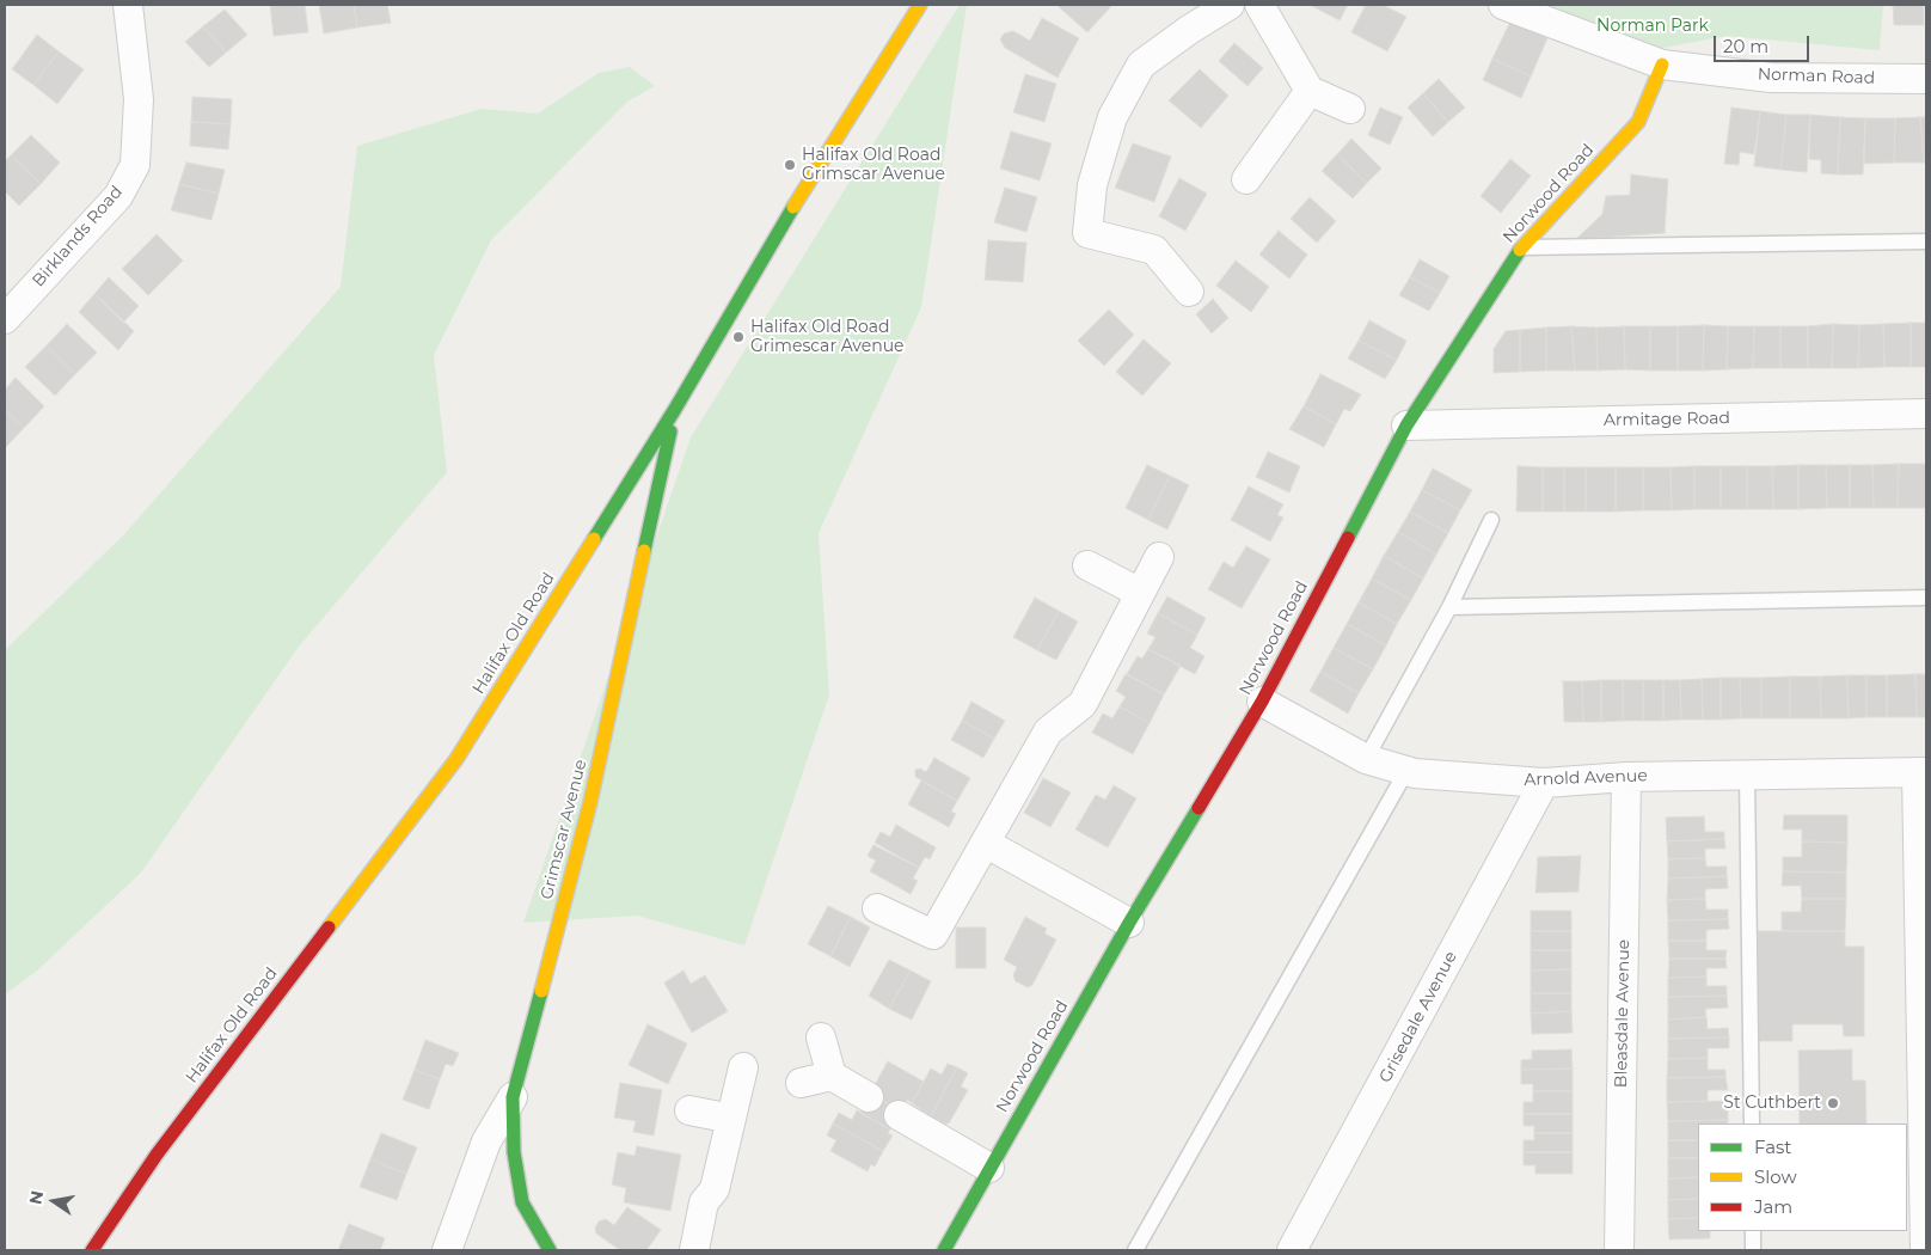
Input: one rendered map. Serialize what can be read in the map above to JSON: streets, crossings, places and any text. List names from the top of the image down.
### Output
{
  "streets": {
    "street": [
      "Norman Road",
      "Norwood Road",
      "Birklands Road",
      "Armitage Road",
      "Halifax Old Road",
      "Arnold Avenue",
      "Grimscar Avenue",
      "Bleasdale Avenue",
      "Grisedale Avenue"
    ]
  },
  "crossings": [
    ["Norman Road", "Norwood Road"],
    ["Norwood Road", "Armitage Road"],
    ["Norwood Road", "Arnold Avenue"],
    ["Halifax Old Road", "Grimscar Avenue"],
    ["Arnold Avenue", "Bleasdale Avenue"],
    ["Arnold Avenue", "Grisedale Avenue"]
  ],
  "parks": ["Norman Park"],
  "places": ["Halifax Old Road Grimscar Avenue", "Halifax Old Road Grimescar Avenue", "St Cuthbert"],
  "legend": ["Fast", "Slow", "Jam"],
  "scale_bar": "20 m",
  "north": "left"
}
